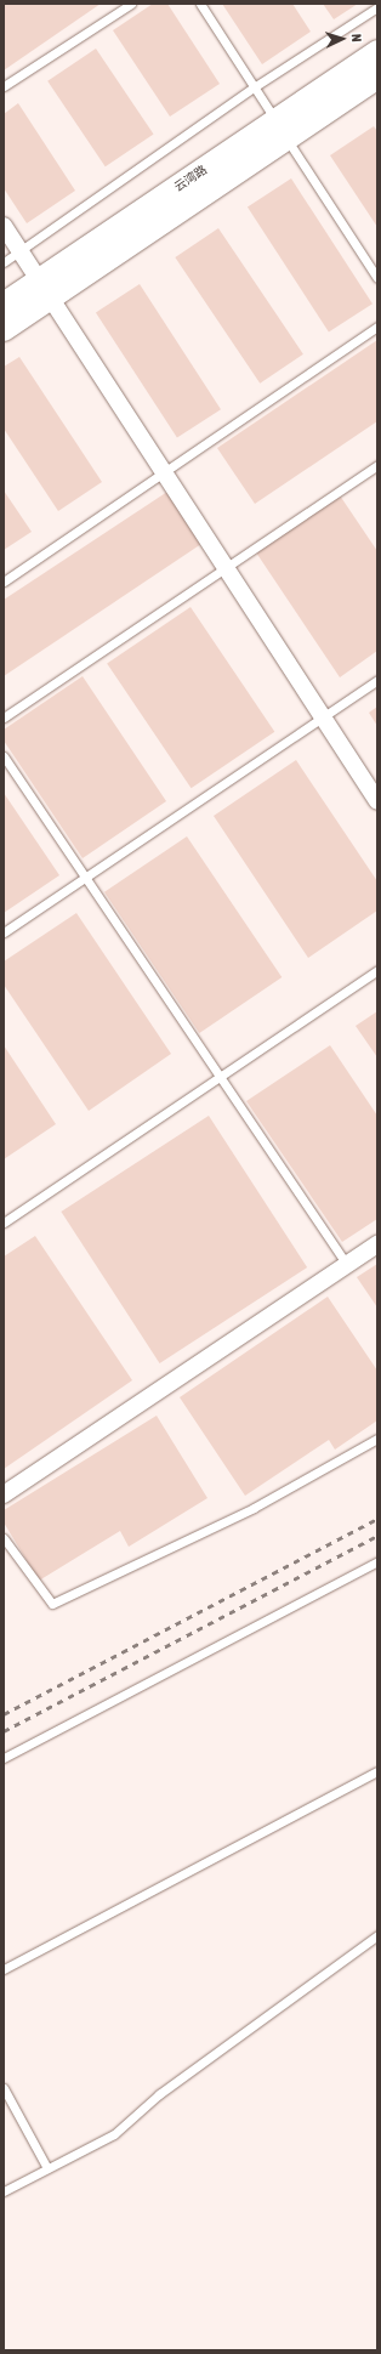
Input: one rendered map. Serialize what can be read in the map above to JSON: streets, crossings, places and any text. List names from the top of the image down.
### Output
{
  "streets": {
    "main road": ["云湾路"]
  },
  "north": "right"
}
